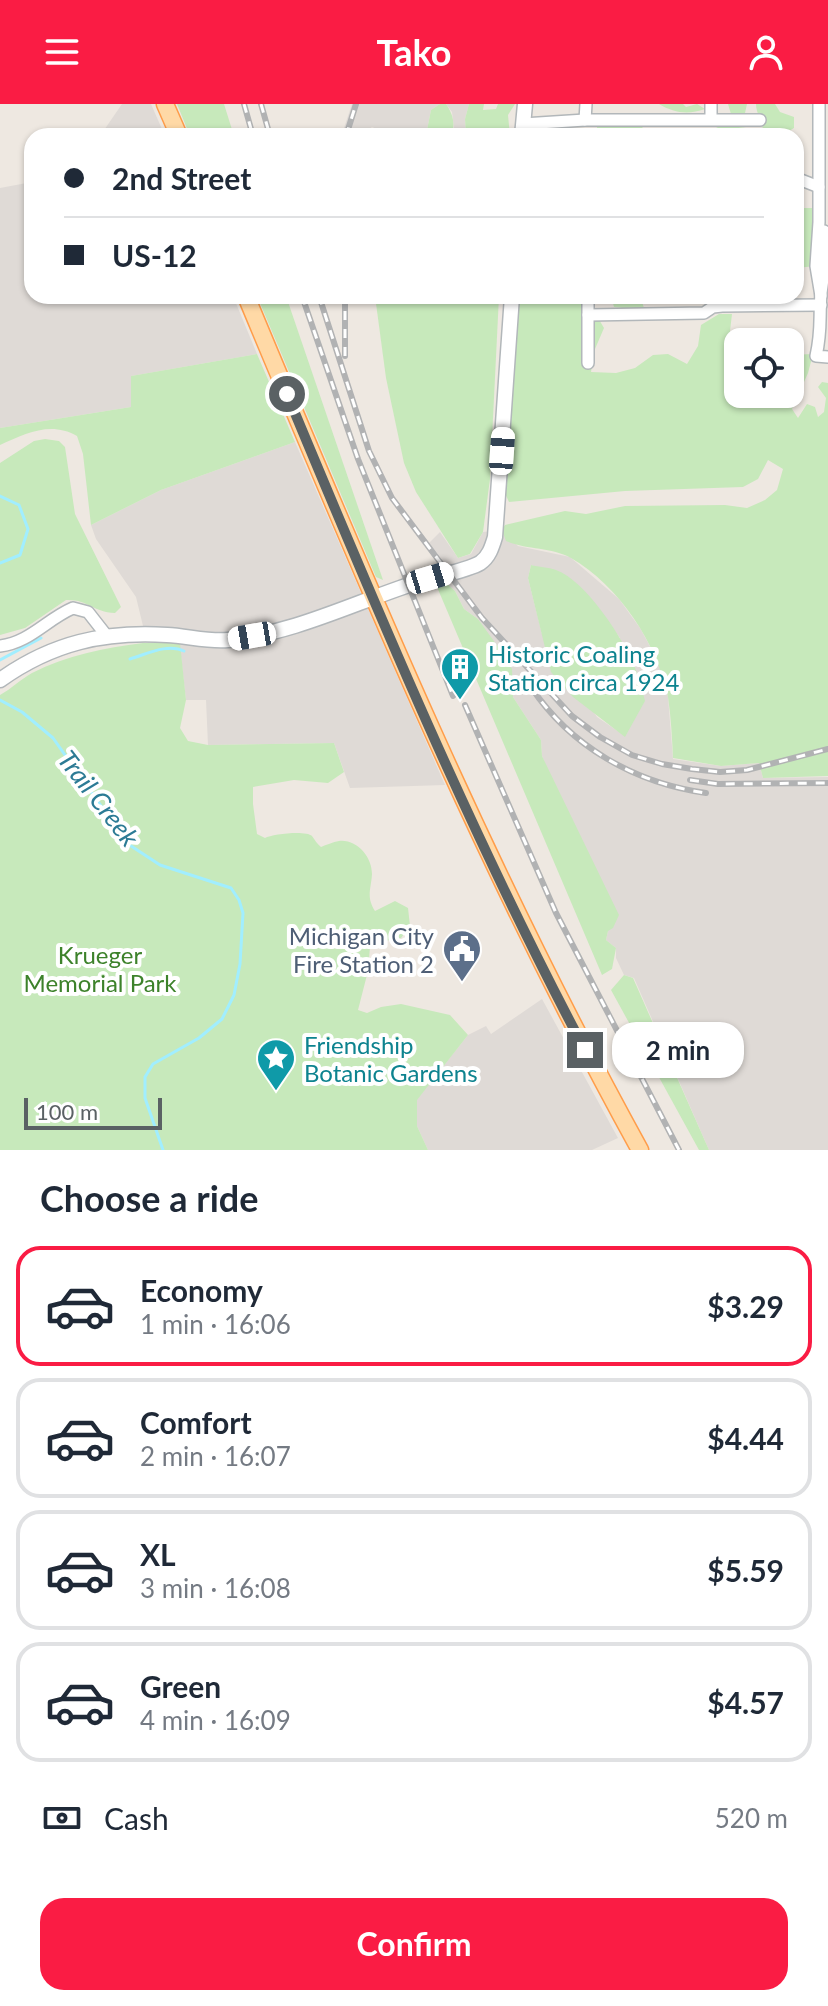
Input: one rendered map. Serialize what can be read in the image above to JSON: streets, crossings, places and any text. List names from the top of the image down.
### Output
{
  "water": ["Trail Creek"],
  "parks": ["Krueger Memorial Park"],
  "places": {
    "building": ["Historic Coaling Station circa 1924"],
    "public building": ["Michigan City Fire Station 2"],
    "place": ["Friendship Botanic Gardens"]
  },
  "scale_bar": "100 m",
  "page": {
    "header": "Tako",
    "banner": ["2nd Street", "US-12"],
    "bubble": "2 min",
    "scale": "100 m",
    "heading": "Choose a ride",
    "list": [
      {
        "name": "Economy",
        "note": "1 min · 16:06",
        "value": "$3.29"
      },
      {
        "name": "Comfort",
        "note": "2 min · 16:07",
        "value": "$4.44"
      },
      {
        "name": "XL",
        "note": "3 min · 16:08",
        "value": "$5.59"
      },
      {
        "name": "Green",
        "note": "4 min · 16:09",
        "value": "$4.57"
      }
    ],
    "pay": ["Cash", "520 m"],
    "buttons": "Confirm"
  }
}
